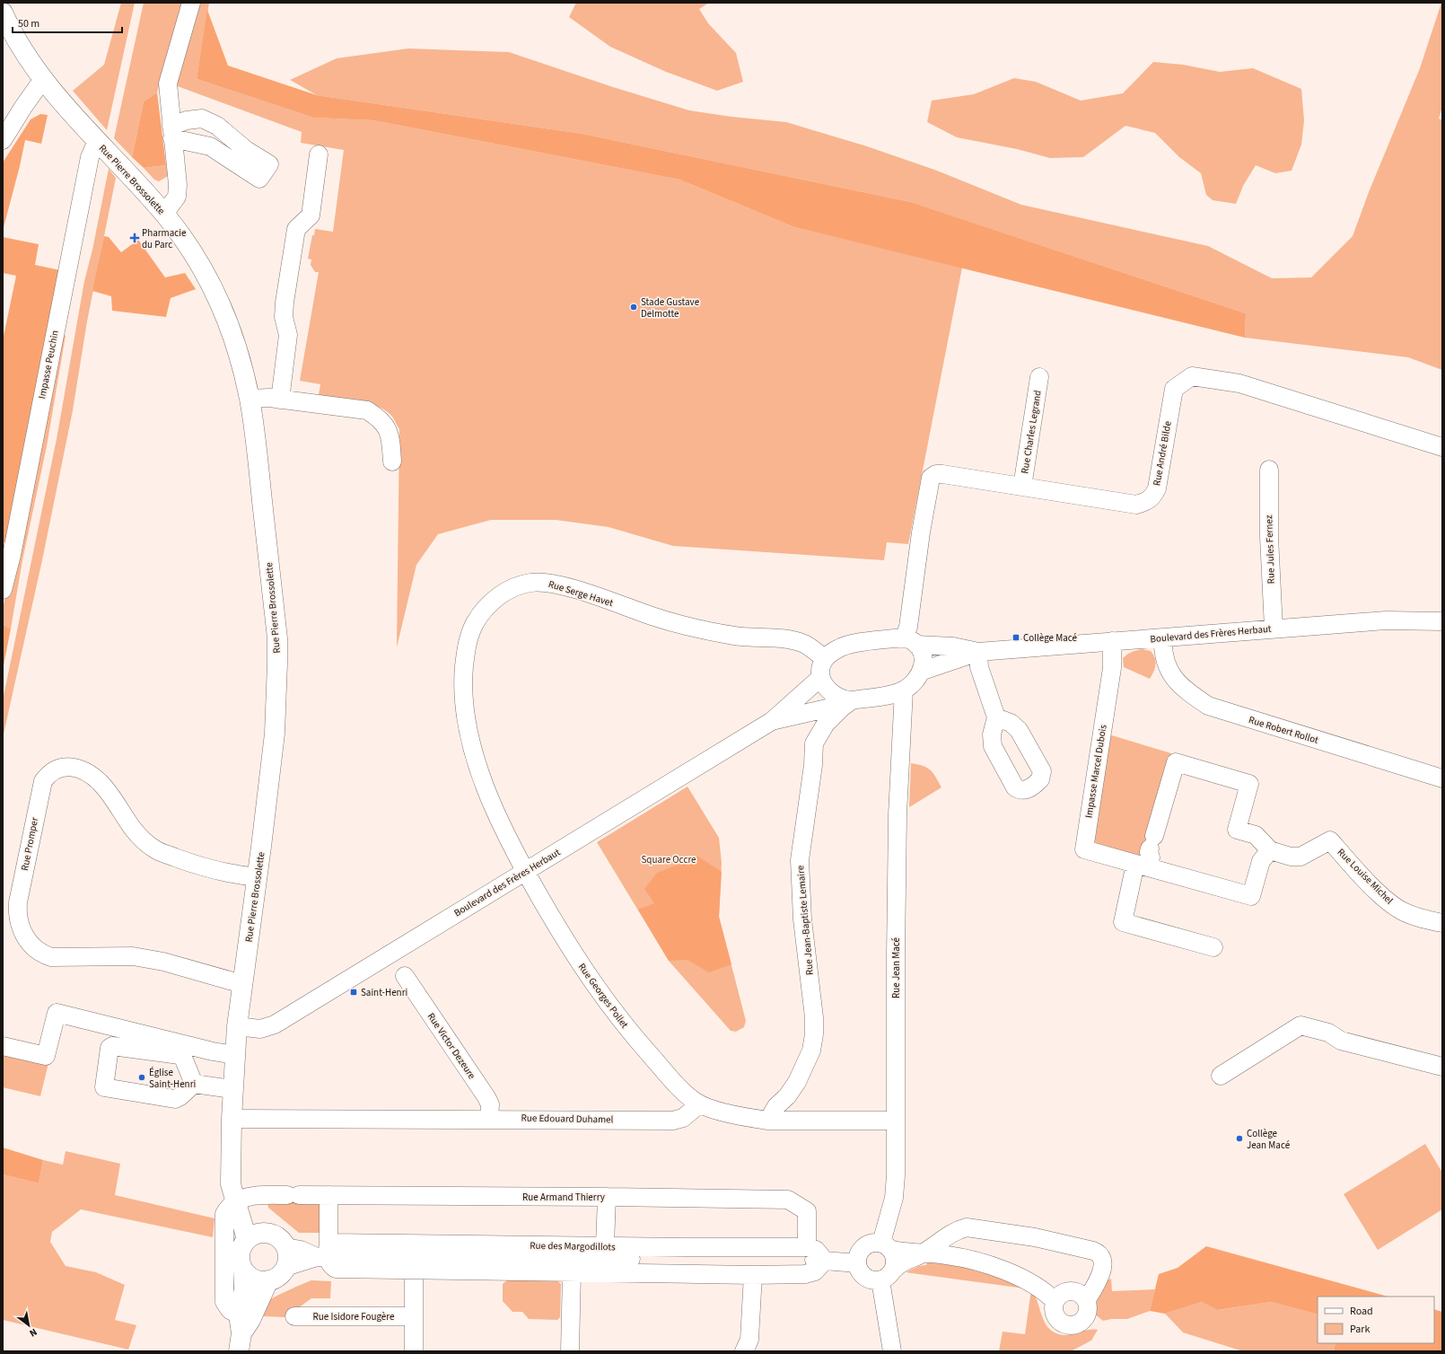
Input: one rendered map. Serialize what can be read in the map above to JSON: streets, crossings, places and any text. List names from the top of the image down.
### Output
{
  "streets": {
    "main road": ["Rue Pierre Brossolette"],
    "street": [
      "Impasse Peuchin",
      "Rue Charles Legrand",
      "Rue André Bilde",
      "Rue Jules Fernez",
      "Rue Serge Havet",
      "Boulevard des Frères Herbaut",
      "Rue Robert Rollot",
      "Impasse Marcel Dubois",
      "Rue Promper",
      "Rue Louise Michel",
      "Rue Jean-Baptiste Lemaire",
      "Rue Jean Macé",
      "Rue Georges Pollet",
      "Rue Victor Dezeure",
      "Rue Edouard Duhamel",
      "Rue Armand Thierry",
      "Rue des Margodillots",
      "Rue Isidore Fougère"
    ]
  },
  "crossings": [
    ["Rue Pierre Brossolette", "Impasse Peuchin"],
    ["Rue Pierre Brossolette", "Boulevard des Frères Herbaut"],
    ["Rue Pierre Brossolette", "Rue Promper"],
    ["Rue Pierre Brossolette", "Rue Edouard Duhamel"],
    ["Rue Pierre Brossolette", "Rue Armand Thierry"],
    ["Rue Pierre Brossolette", "Rue des Margodillots"],
    ["Rue Charles Legrand", "Rue André Bilde"],
    ["Rue André Bilde", "Boulevard des Frères Herbaut"],
    ["Rue Jules Fernez", "Boulevard des Frères Herbaut"],
    ["Rue Serge Havet", "Boulevard des Frères Herbaut"],
    ["Rue Serge Havet", "Rue Georges Pollet"],
    ["Boulevard des Frères Herbaut", "Rue Robert Rollot"],
    ["Boulevard des Frères Herbaut", "Impasse Marcel Dubois"],
    ["Boulevard des Frères Herbaut", "Rue Jean-Baptiste Lemaire"],
    ["Boulevard des Frères Herbaut", "Rue Jean Macé"],
    ["Boulevard des Frères Herbaut", "Rue Georges Pollet"],
    ["Rue Jean Macé", "Rue des Margodillots"],
    ["Rue Georges Pollet", "Rue Edouard Duhamel"],
    ["Rue Victor Dezeure", "Rue Edouard Duhamel"],
    ["Rue Armand Thierry", "Rue des Margodillots"]
  ],
  "parks": ["Square Occre"],
  "places": {
    "health": ["Pharmacie du Parc"],
    "other": ["Stade Gustave Delmotte", "Église Saint-Henri", "Collège Jean Macé"],
    "transit": ["Collège Macé", "Saint-Henri"]
  },
  "legend": ["Road", "Park"],
  "scale_bar": "50 m",
  "north": "bottom right"
}
